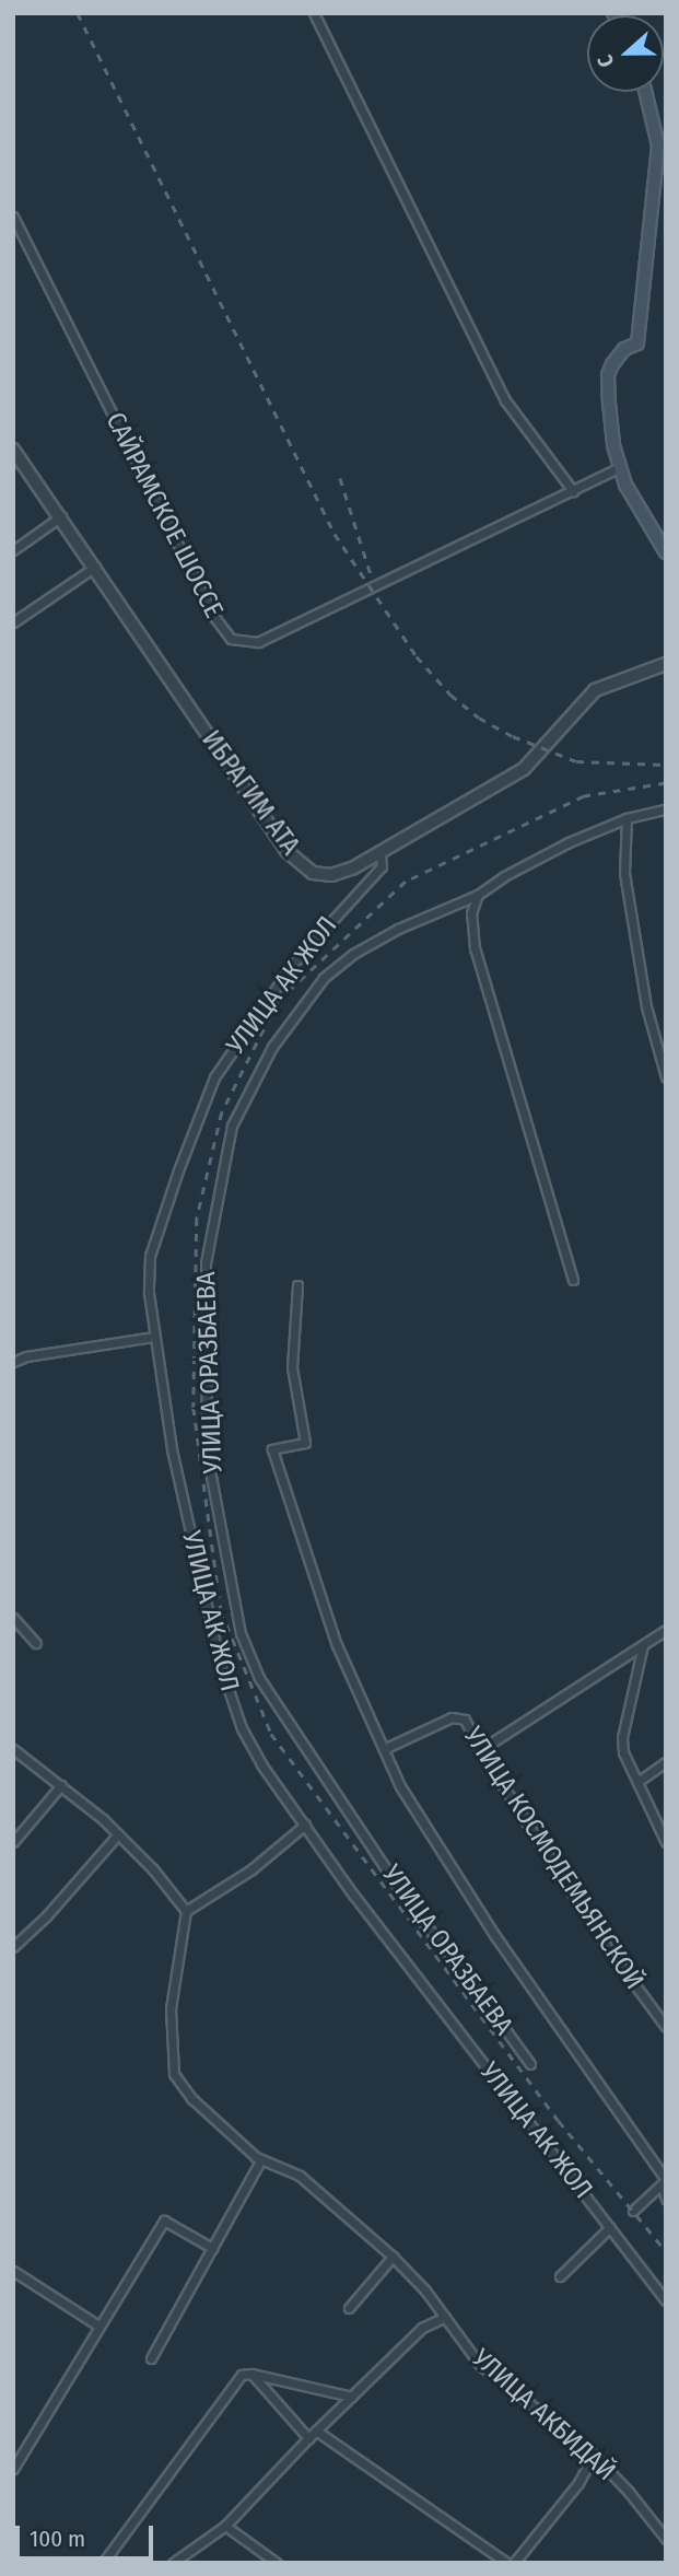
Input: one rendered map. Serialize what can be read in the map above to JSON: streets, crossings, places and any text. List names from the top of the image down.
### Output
{
  "streets": {
    "street": [
      "САЙРАМСКОЕ ШОССЕ",
      "ИБРАГИМ АТА",
      "УЛИЦА АК ЖОЛ",
      "УЛИЦА ОРАЗБАЕВА",
      "УЛИЦА КОСМОДЕМЬЯНСКОЙ",
      "УЛИЦА АКБИДАЙ"
    ]
  },
  "crossings": [
    ["ИБРАГИМ АТА", "УЛИЦА АК ЖОЛ"],
    ["УЛИЦА ОРАЗБАЕВА", "УЛИЦА КОСМОДЕМЬЯНСКОЙ"]
  ],
  "scale_bar": "100 m",
  "north": "left"
}
